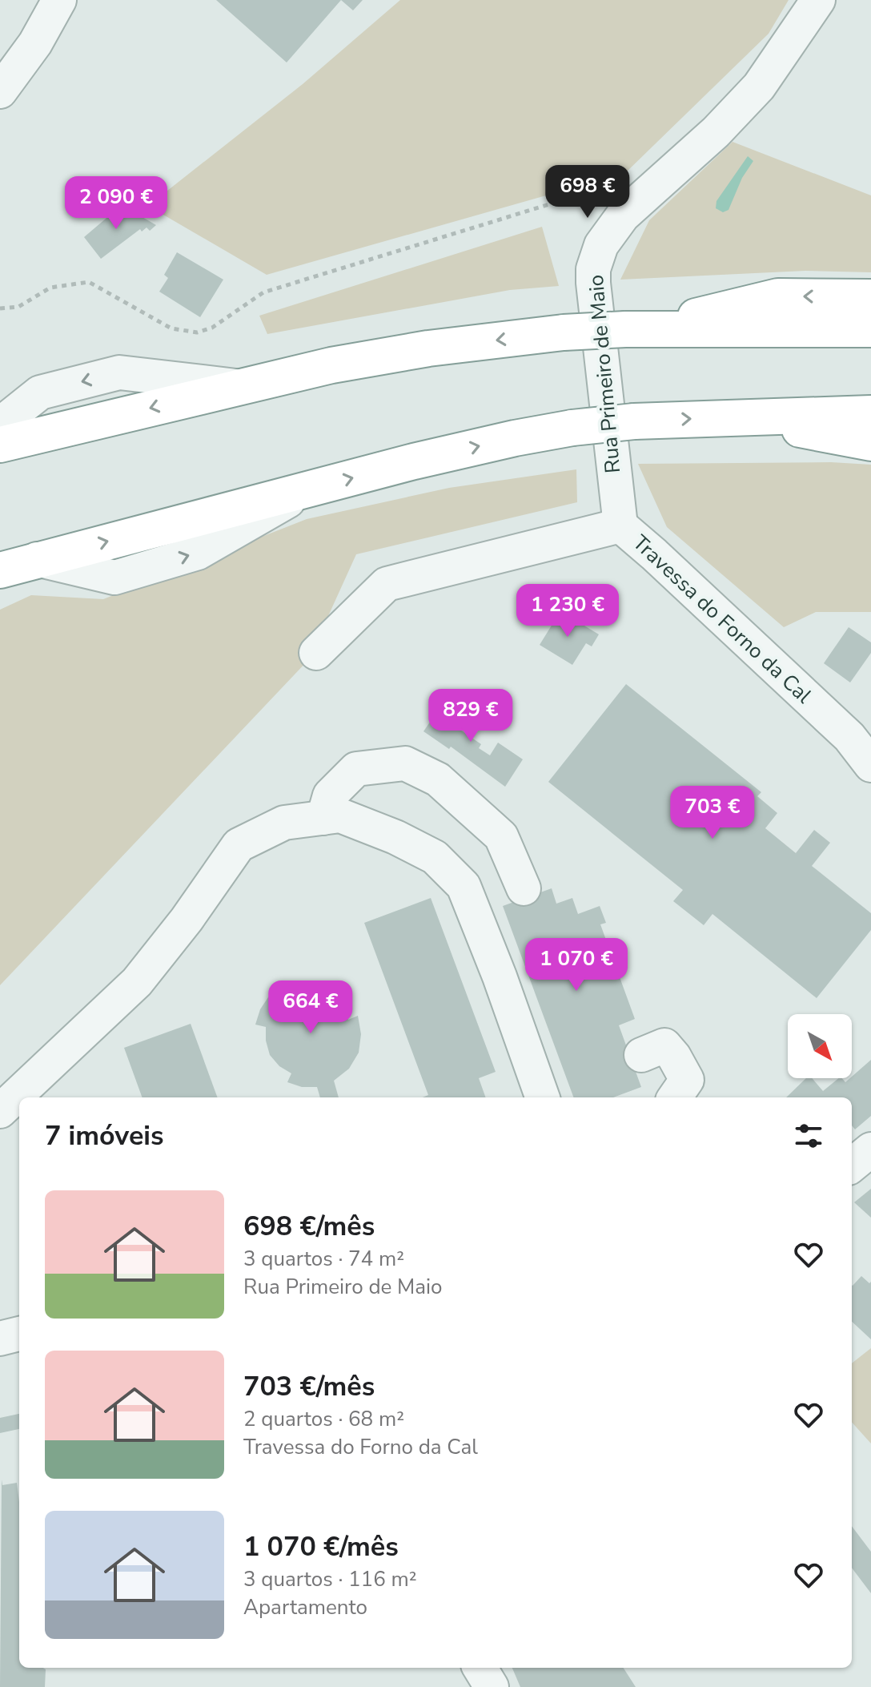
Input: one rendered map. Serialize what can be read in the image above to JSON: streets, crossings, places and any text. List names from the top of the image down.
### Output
{
  "streets": {
    "street": ["Rua Primeiro de Maio", "Travessa do Forno da Cal"]
  },
  "crossings": [
    ["Rua Primeiro de Maio", "Travessa do Forno da Cal"]
  ],
  "north": "bottom right",
  "page": {
    "price": [
      "698 €",
      "2 090 €",
      "1 230 €",
      "829 €",
      "703 €",
      "1 070 €",
      "664 €"
    ],
    "heading": "7 imóveis",
    "list": [
      {
        "name": "698 €/mês",
        "note": "3 quartos · 74 m² · Rua Primeiro de Maio"
      },
      {
        "name": "703 €/mês",
        "note": "2 quartos · 68 m² · Travessa do Forno da Cal"
      },
      {
        "name": "1 070 €/mês",
        "note": "3 quartos · 116 m² · Apartamento"
      }
    ]
  }
}
